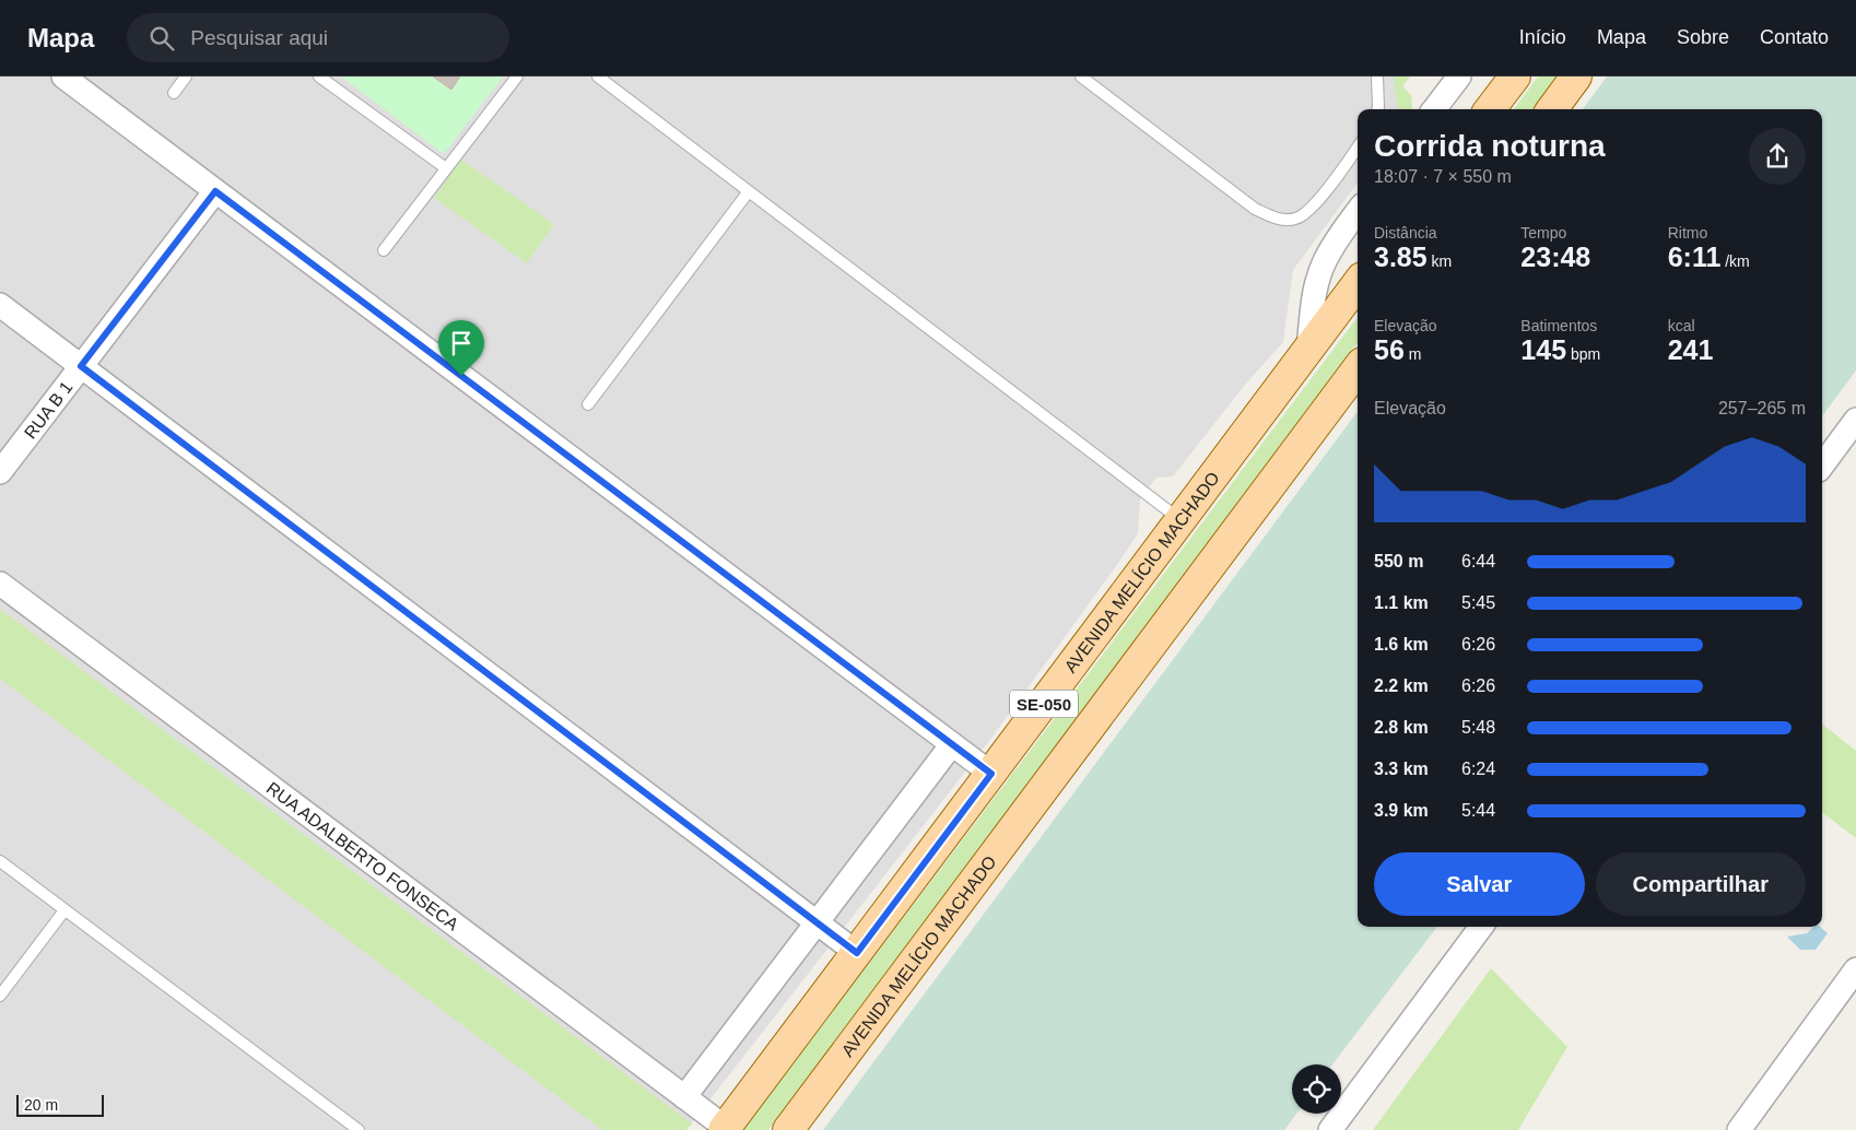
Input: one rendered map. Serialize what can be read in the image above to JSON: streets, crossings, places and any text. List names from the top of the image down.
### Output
{
  "streets": {
    "main road": ["AVENIDA MELÍCIO MACHADO", "SE-050"],
    "street": ["RUA B 1", "RUA ADALBERTO FONSECA"]
  },
  "crossings": [
    ["AVENIDA MELÍCIO MACHADO", "RUA ADALBERTO FONSECA"]
  ],
  "scale_bar": "20 m",
  "page": {
    "header": "Mapa",
    "search": "Pesquisar aqui",
    "nav": [
      "Início",
      "Mapa",
      "Sobre",
      "Contato"
    ],
    "heading": ["Corrida noturna", "18:07 · 7 × 550 m"],
    "stats": [
      ["Distância", "3.85 km"],
      ["Tempo", "23:48"],
      ["Ritmo", "6:11 /km"],
      ["Elevação", "56 m"],
      ["Batimentos", "145 bpm"],
      ["kcal", "241"]
    ],
    "chart": ["Elevação", "257–265 m"],
    "list": [
      {
        "name": "550 m",
        "note": "6:44"
      },
      {
        "name": "1.1 km",
        "note": "5:45"
      },
      {
        "name": "1.6 km",
        "note": "6:26"
      },
      {
        "name": "2.2 km",
        "note": "6:26"
      },
      {
        "name": "2.8 km",
        "note": "5:48"
      },
      {
        "name": "3.3 km",
        "note": "6:24"
      },
      {
        "name": "3.9 km",
        "note": "5:44"
      }
    ],
    "buttons": ["Salvar", "Compartilhar"],
    "scale": "20 m"
  }
}
